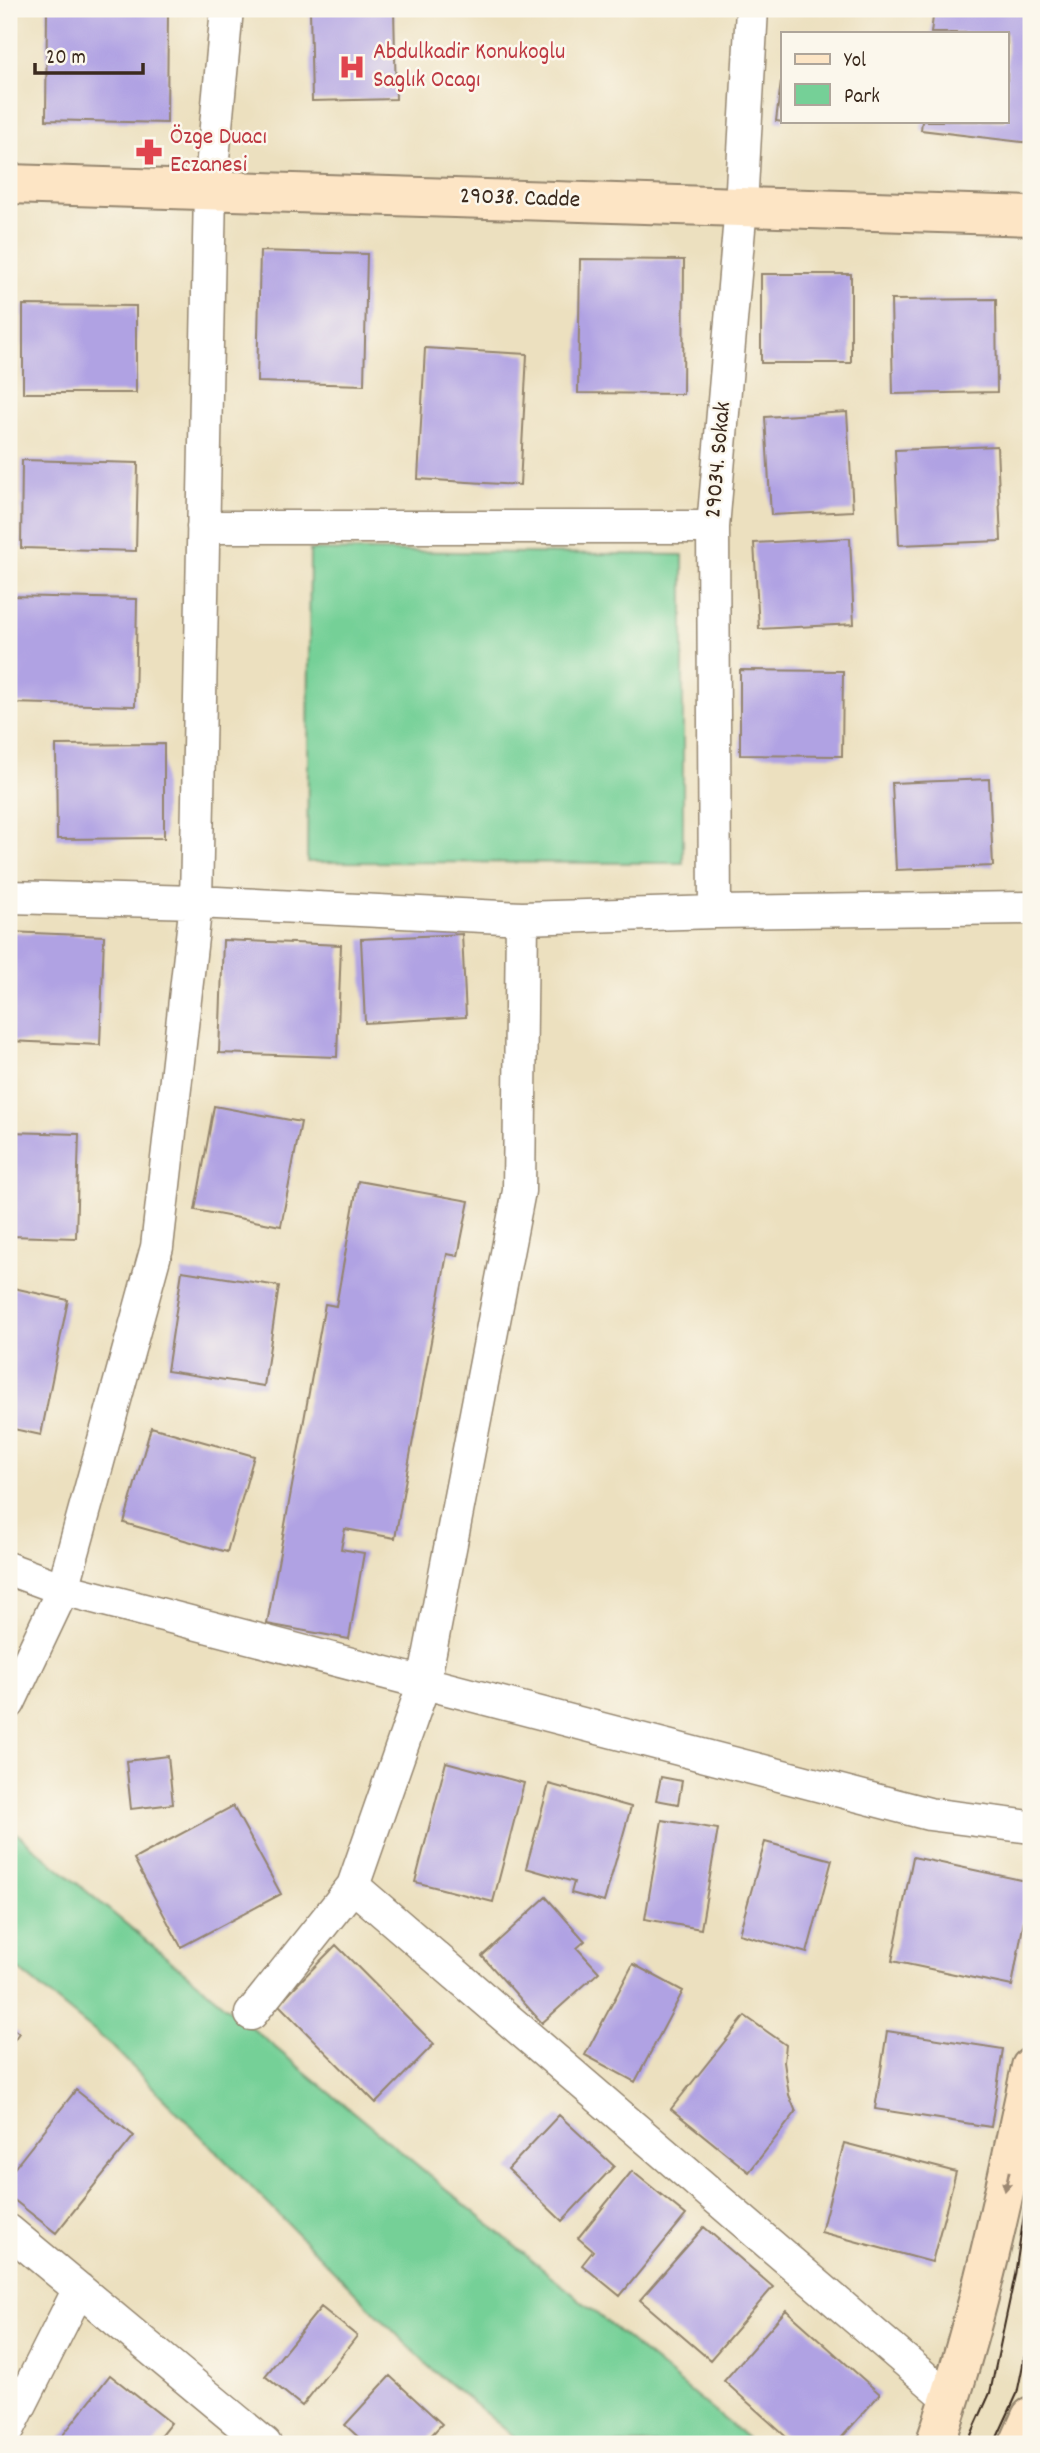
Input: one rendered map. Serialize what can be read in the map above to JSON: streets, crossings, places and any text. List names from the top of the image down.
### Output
{
  "streets": {
    "street": ["29038. Cadde", "29034. Sokak"]
  },
  "crossings": [
    ["29038. Cadde", "29034. Sokak"]
  ],
  "places": {
    "hospital": ["Abdulkadir Konukoglu Saglık Ocagı"],
    "pharmacy": ["Özge Duacı Eczanesi"]
  },
  "legend": ["Yol", "Park"],
  "scale_bar": "20 m"
}
